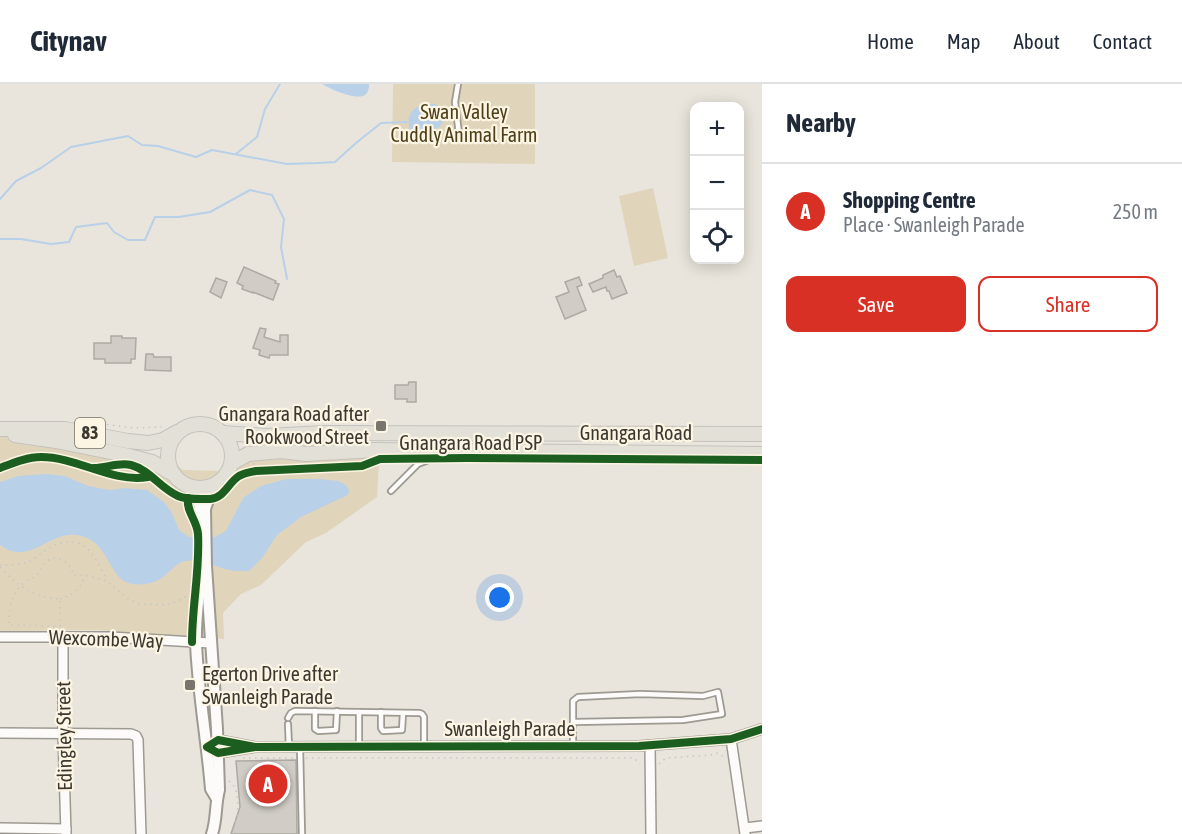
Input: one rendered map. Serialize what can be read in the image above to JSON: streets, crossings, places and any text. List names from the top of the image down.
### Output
{
  "streets": {
    "main road": ["83", "Gnangara Road"],
    "street": ["Wexcombe Way", "Swanleigh Parade", "Edingley Street"],
    "cycle path": ["Gnangara Road PSP"]
  },
  "crossings": [
    ["83", "Gnangara Road"],
    ["Wexcombe Way", "Edingley Street"]
  ],
  "parks": ["Swan Valley Cuddly Animal Farm"],
  "places": {
    "transit": ["Gnangara Road after Rookwood Street", "Egerton Drive after Swanleigh Parade"]
  },
  "page": {
    "header": "Citynav",
    "nav": [
      "Home",
      "Map",
      "About",
      "Contact"
    ],
    "heading": "Nearby",
    "map_buttons": ["+", "−"],
    "list": [
      {
        "mark": "A",
        "name": "Shopping Centre",
        "note": "Place · Swanleigh Parade",
        "value": "250 m"
      }
    ],
    "buttons": ["Save", "Share"],
    "pins": "A"
  }
}
